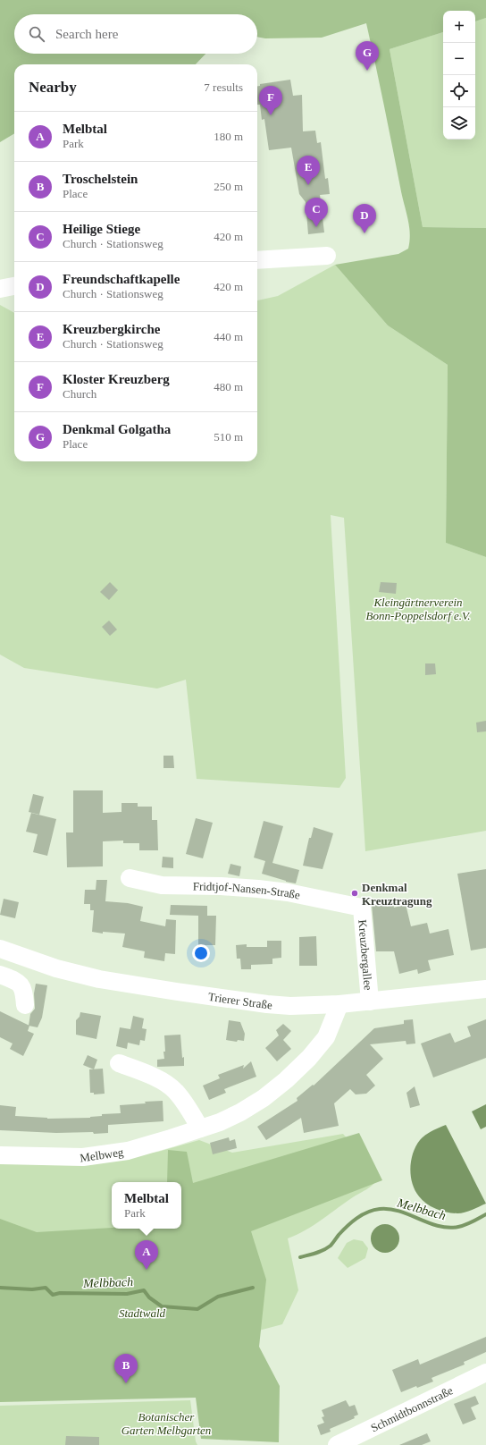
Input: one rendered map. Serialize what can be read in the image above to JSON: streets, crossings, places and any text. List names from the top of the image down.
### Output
{
  "streets": {
    "street": [
      "Fridtjof-Nansen-Straße",
      "Kreuzbergallee",
      "Trierer Straße",
      "Melbweg",
      "Schmidtbonnstraße"
    ]
  },
  "crossings": [
    ["Fridtjof-Nansen-Straße", "Kreuzbergallee"],
    ["Kreuzbergallee", "Trierer Straße"],
    ["Trierer Straße", "Melbweg"]
  ],
  "water": ["Melbbach"],
  "parks": ["Kleingärtnerverein Bonn-Poppelsdorf e.V.", "Stadtwald", "Botanischer Garten Melbgarten"],
  "places": ["Denkmal Kreuztragung"],
  "page": {
    "map_buttons": ["+", "−"],
    "search": "Search here",
    "pins": [
      "G",
      "F",
      "E",
      "C",
      "D",
      "A",
      "B"
    ],
    "heading": ["Nearby", "7 results"],
    "list": [
      {
        "mark": "A",
        "name": "Melbtal",
        "note": "Park",
        "value": "180 m"
      },
      {
        "mark": "B",
        "name": "Troschelstein",
        "note": "Place",
        "value": "250 m"
      },
      {
        "mark": "C",
        "name": "Heilige Stiege",
        "note": "Church · Stationsweg",
        "value": "420 m"
      },
      {
        "mark": "D",
        "name": "Freundschaftkapelle",
        "note": "Church · Stationsweg",
        "value": "420 m"
      },
      {
        "mark": "E",
        "name": "Kreuzbergkirche",
        "note": "Church · Stationsweg",
        "value": "440 m"
      },
      {
        "mark": "F",
        "name": "Kloster Kreuzberg",
        "note": "Church",
        "value": "480 m"
      },
      {
        "mark": "G",
        "name": "Denkmal Golgatha",
        "note": "Place",
        "value": "510 m"
      }
    ],
    "popup": ["Melbtal", "Park"]
  }
}
